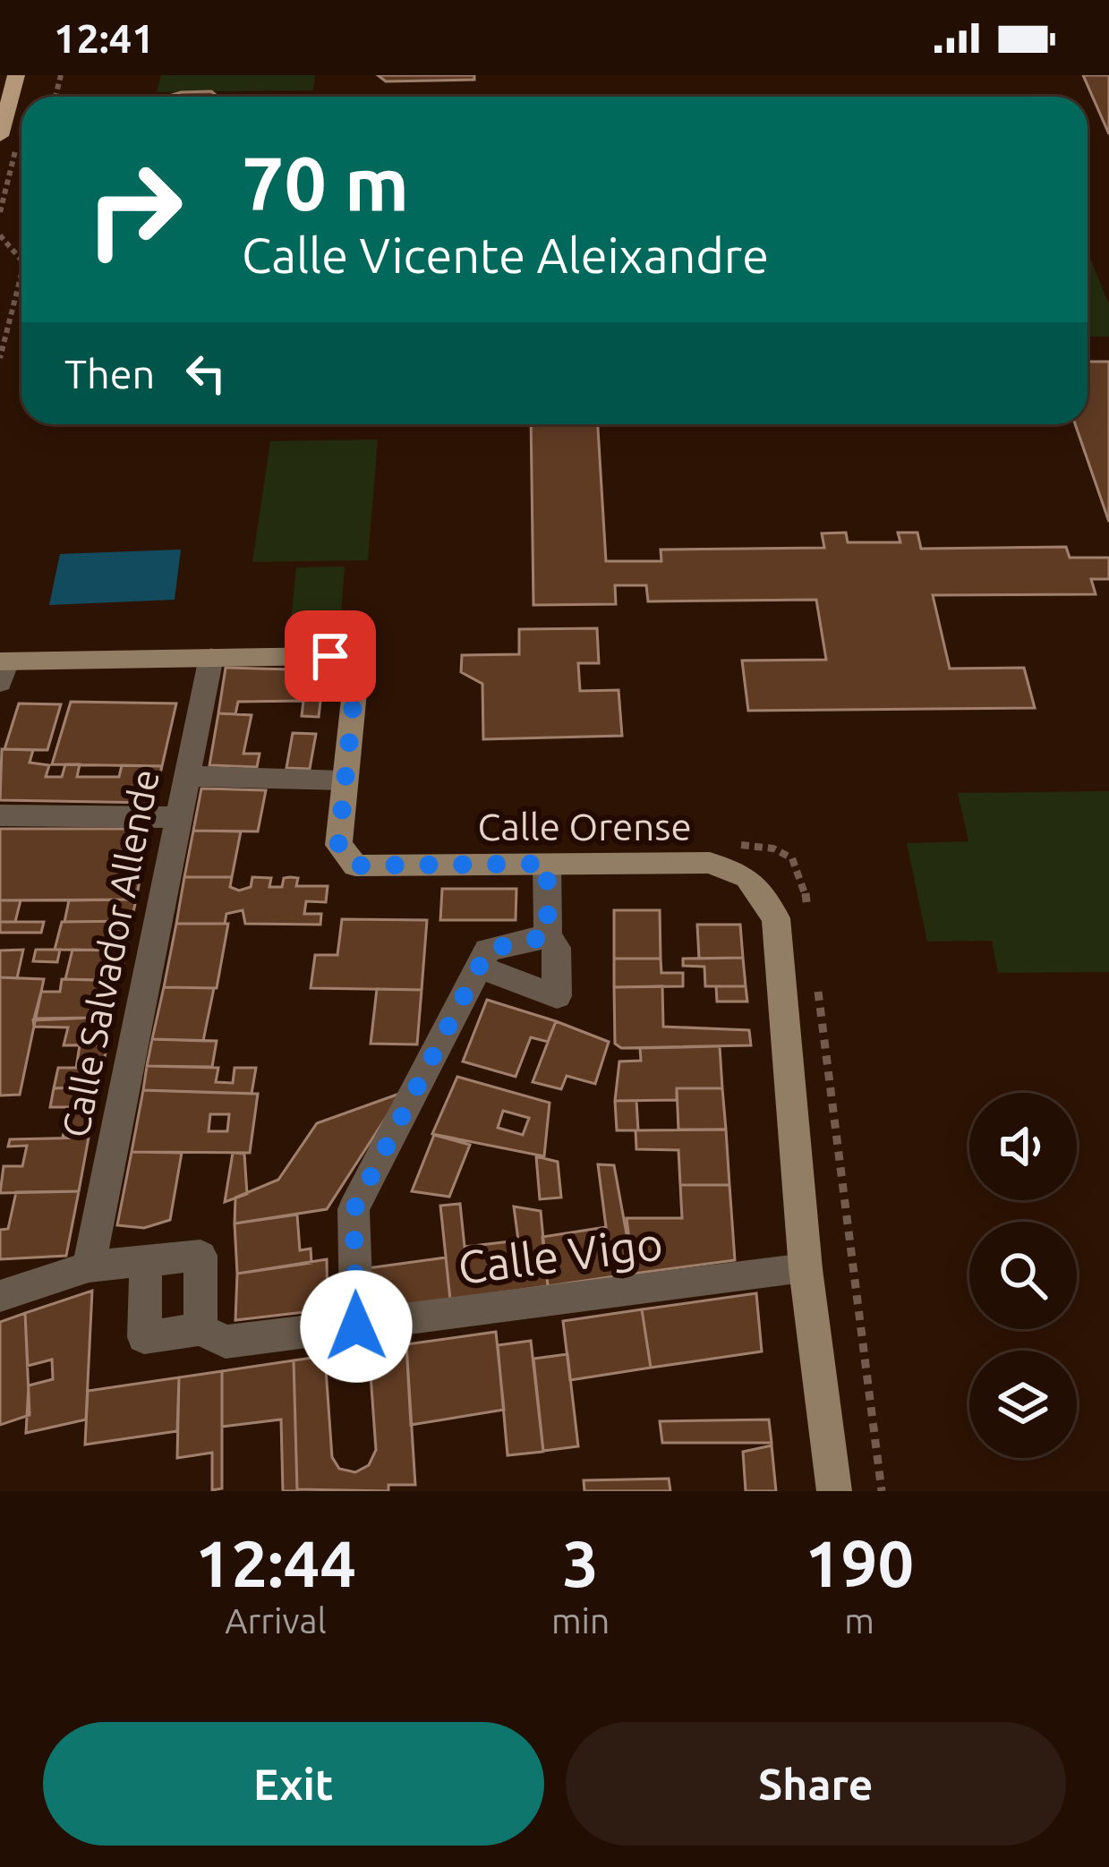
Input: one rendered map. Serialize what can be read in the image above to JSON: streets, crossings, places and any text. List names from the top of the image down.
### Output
{
  "streets": {
    "main road": ["Calle Orense"],
    "street": ["Calle Salvador Allende", "Calle Vigo"]
  },
  "crossings": [
    ["Calle Orense", "Calle Salvador Allende"],
    ["Calle Orense", "Calle Vigo"]
  ],
  "page": {
    "status": "12:41",
    "turn": ["70 m", "Calle Vicente Aleixandre"],
    "then": "Then",
    "eta": [
      "12:44",
      "Arrival",
      "3",
      "min",
      "190",
      "m"
    ],
    "buttons": ["Exit", "Share"]
  }
}
